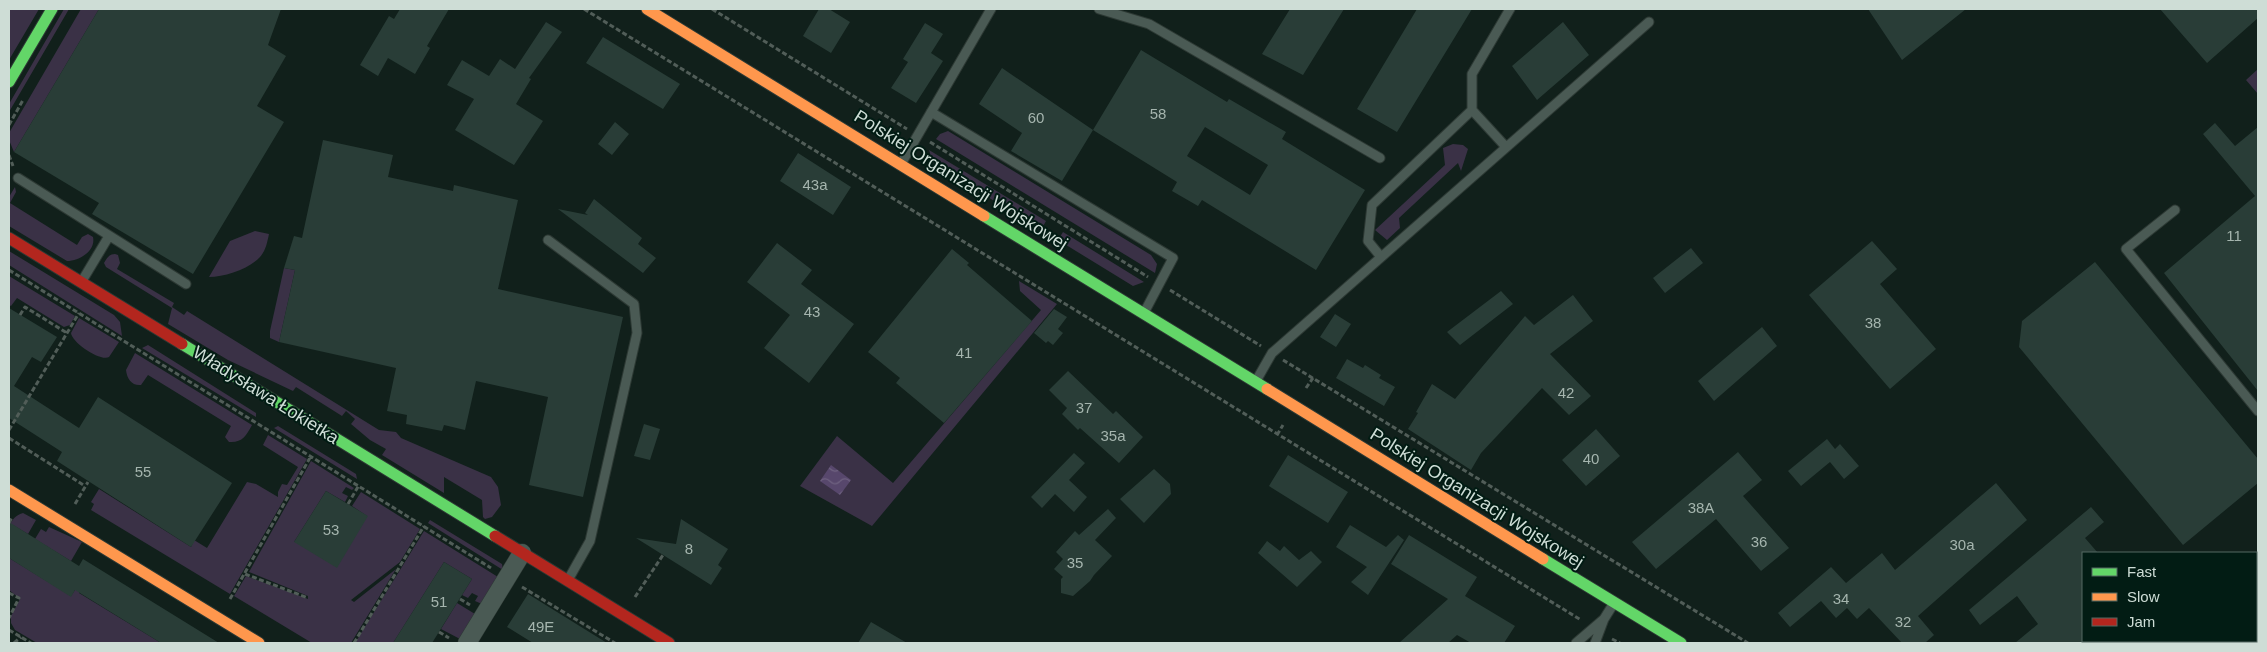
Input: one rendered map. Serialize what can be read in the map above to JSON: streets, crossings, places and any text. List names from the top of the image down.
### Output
{
  "streets": {
    "main road": ["Polskiej Organizacji Wojskowej", "Władysława Łokietka"]
  },
  "house_numbers": [
    "58",
    "60",
    "43a",
    "11",
    "43",
    "38",
    "41",
    "42",
    "37",
    "35a",
    "40",
    "55",
    "38A",
    "53",
    "36",
    "30a",
    "8",
    "35",
    "34",
    "51",
    "32",
    "49E"
  ],
  "legend": ["Fast", "Slow", "Jam"]
}
